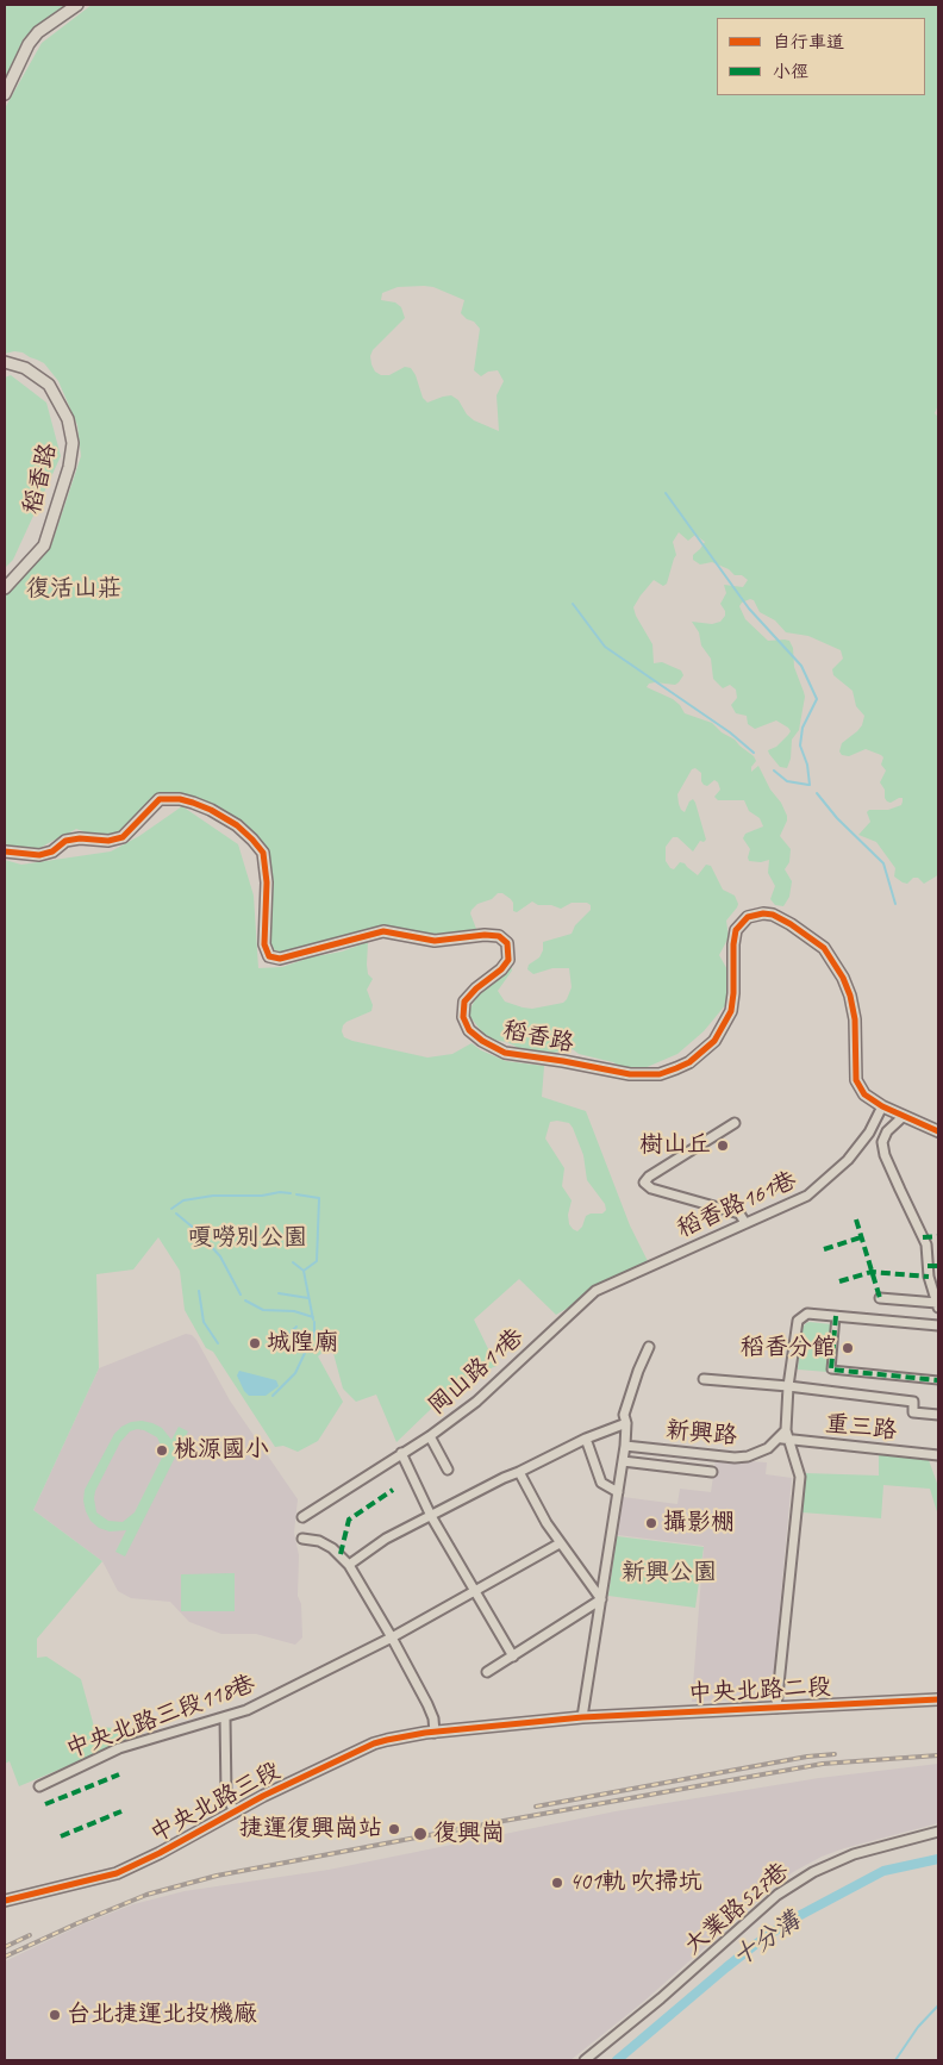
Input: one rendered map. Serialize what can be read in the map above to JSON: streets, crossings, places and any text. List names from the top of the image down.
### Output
{
  "streets": {
    "street": [
      "稻香路",
      "稻香路161巷",
      "岡山路11巷",
      "重三路",
      "新興路",
      "中央北路二段",
      "中央北路三段118巷",
      "中央北路三段",
      "大業路527巷"
    ]
  },
  "crossings": [
    ["稻香路", "稻香路161巷"],
    ["稻香路161巷", "岡山路11巷"],
    ["重三路", "新興路"],
    ["中央北路二段", "中央北路三段"]
  ],
  "water": ["十分溝"],
  "parks": ["復活山莊", "嗄嘮別公園", "新興公園"],
  "places": [
    "樹山丘",
    "城隍廟",
    "稻香分館",
    "桃源國小",
    "攝影棚",
    "捷運復興崗站",
    "復興崗",
    "401軌 吹掃坑",
    "台北捷運北投機廠"
  ],
  "legend": ["自行車道", "小徑"]
}
